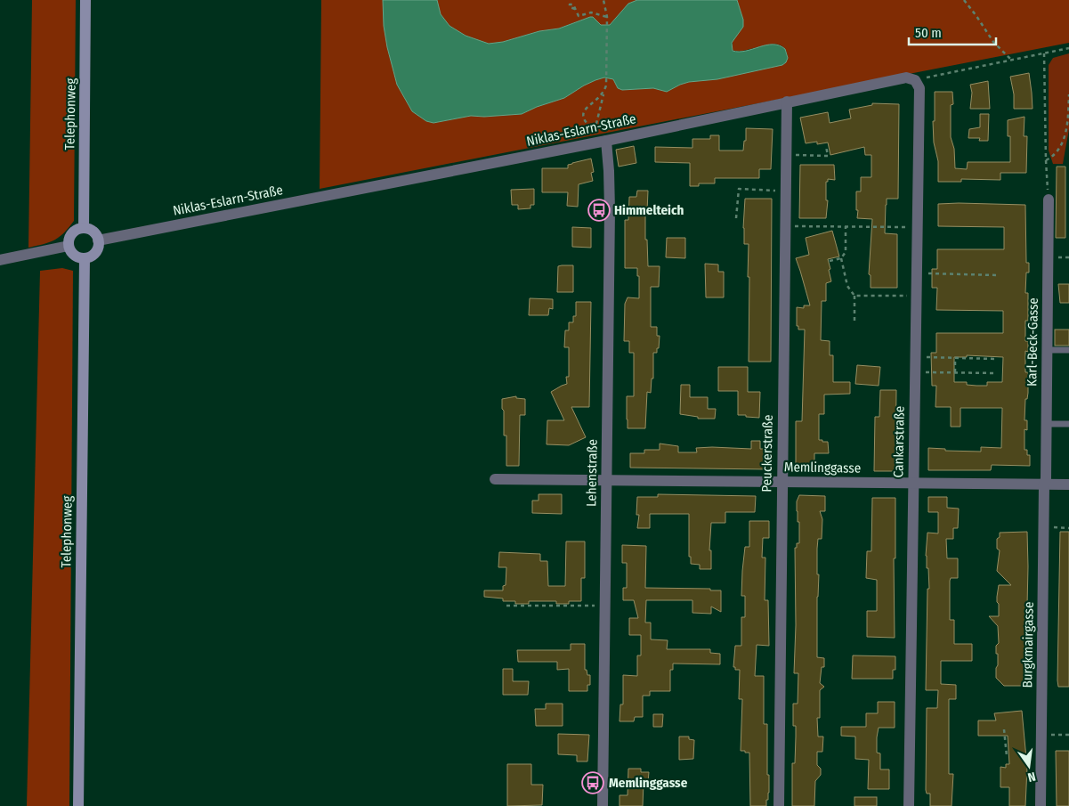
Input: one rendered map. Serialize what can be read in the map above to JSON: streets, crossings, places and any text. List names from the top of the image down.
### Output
{
  "streets": {
    "street": [
      "Telephonweg",
      "Niklas-Eslarn-Straße",
      "Karl-Beck-Gasse",
      "Cankarstraße",
      "Peuckerstraße",
      "Memlinggasse",
      "Lehenstraße",
      "Burgkmairgasse"
    ]
  },
  "crossings": [
    ["Telephonweg", "Niklas-Eslarn-Straße"],
    ["Niklas-Eslarn-Straße", "Cankarstraße"],
    ["Niklas-Eslarn-Straße", "Peuckerstraße"],
    ["Niklas-Eslarn-Straße", "Lehenstraße"],
    ["Karl-Beck-Gasse", "Memlinggasse"],
    ["Karl-Beck-Gasse", "Burgkmairgasse"],
    ["Cankarstraße", "Memlinggasse"],
    ["Peuckerstraße", "Memlinggasse"],
    ["Memlinggasse", "Lehenstraße"],
    ["Memlinggasse", "Burgkmairgasse"]
  ],
  "places": {
    "bus stop": ["Himmelteich", "Memlinggasse"]
  },
  "scale_bar": "50 m",
  "north": "bottom"
}
